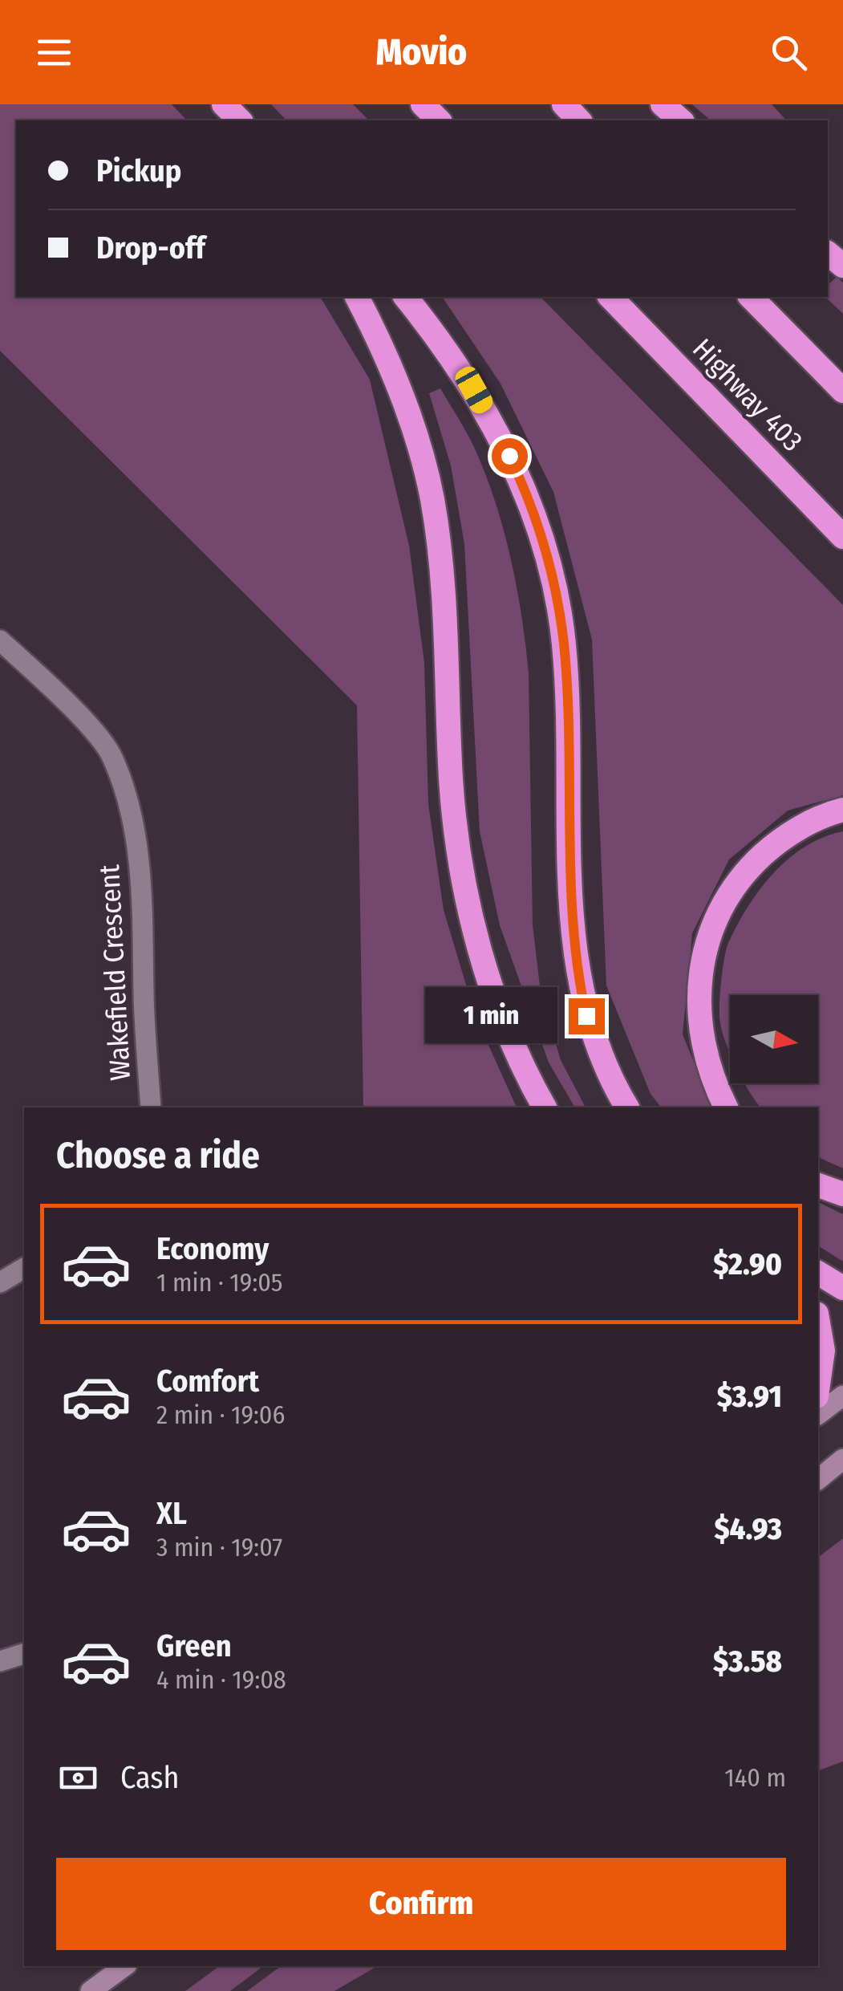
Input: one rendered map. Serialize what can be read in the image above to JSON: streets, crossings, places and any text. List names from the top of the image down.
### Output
{
  "streets": {
    "highway": ["Highway 403"],
    "street": ["Wakefield Crescent"]
  },
  "north": "right",
  "page": {
    "header": "Movio",
    "banner": ["Pickup", "Drop-off"],
    "bubble": "1 min",
    "heading": "Choose a ride",
    "list": [
      {
        "name": "Economy",
        "note": "1 min · 19:05",
        "value": "$2.90"
      },
      {
        "name": "Comfort",
        "note": "2 min · 19:06",
        "value": "$3.91"
      },
      {
        "name": "XL",
        "note": "3 min · 19:07",
        "value": "$4.93"
      },
      {
        "name": "Green",
        "note": "4 min · 19:08",
        "value": "$3.58"
      }
    ],
    "pay": ["Cash", "140 m"],
    "buttons": "Confirm"
  }
}
